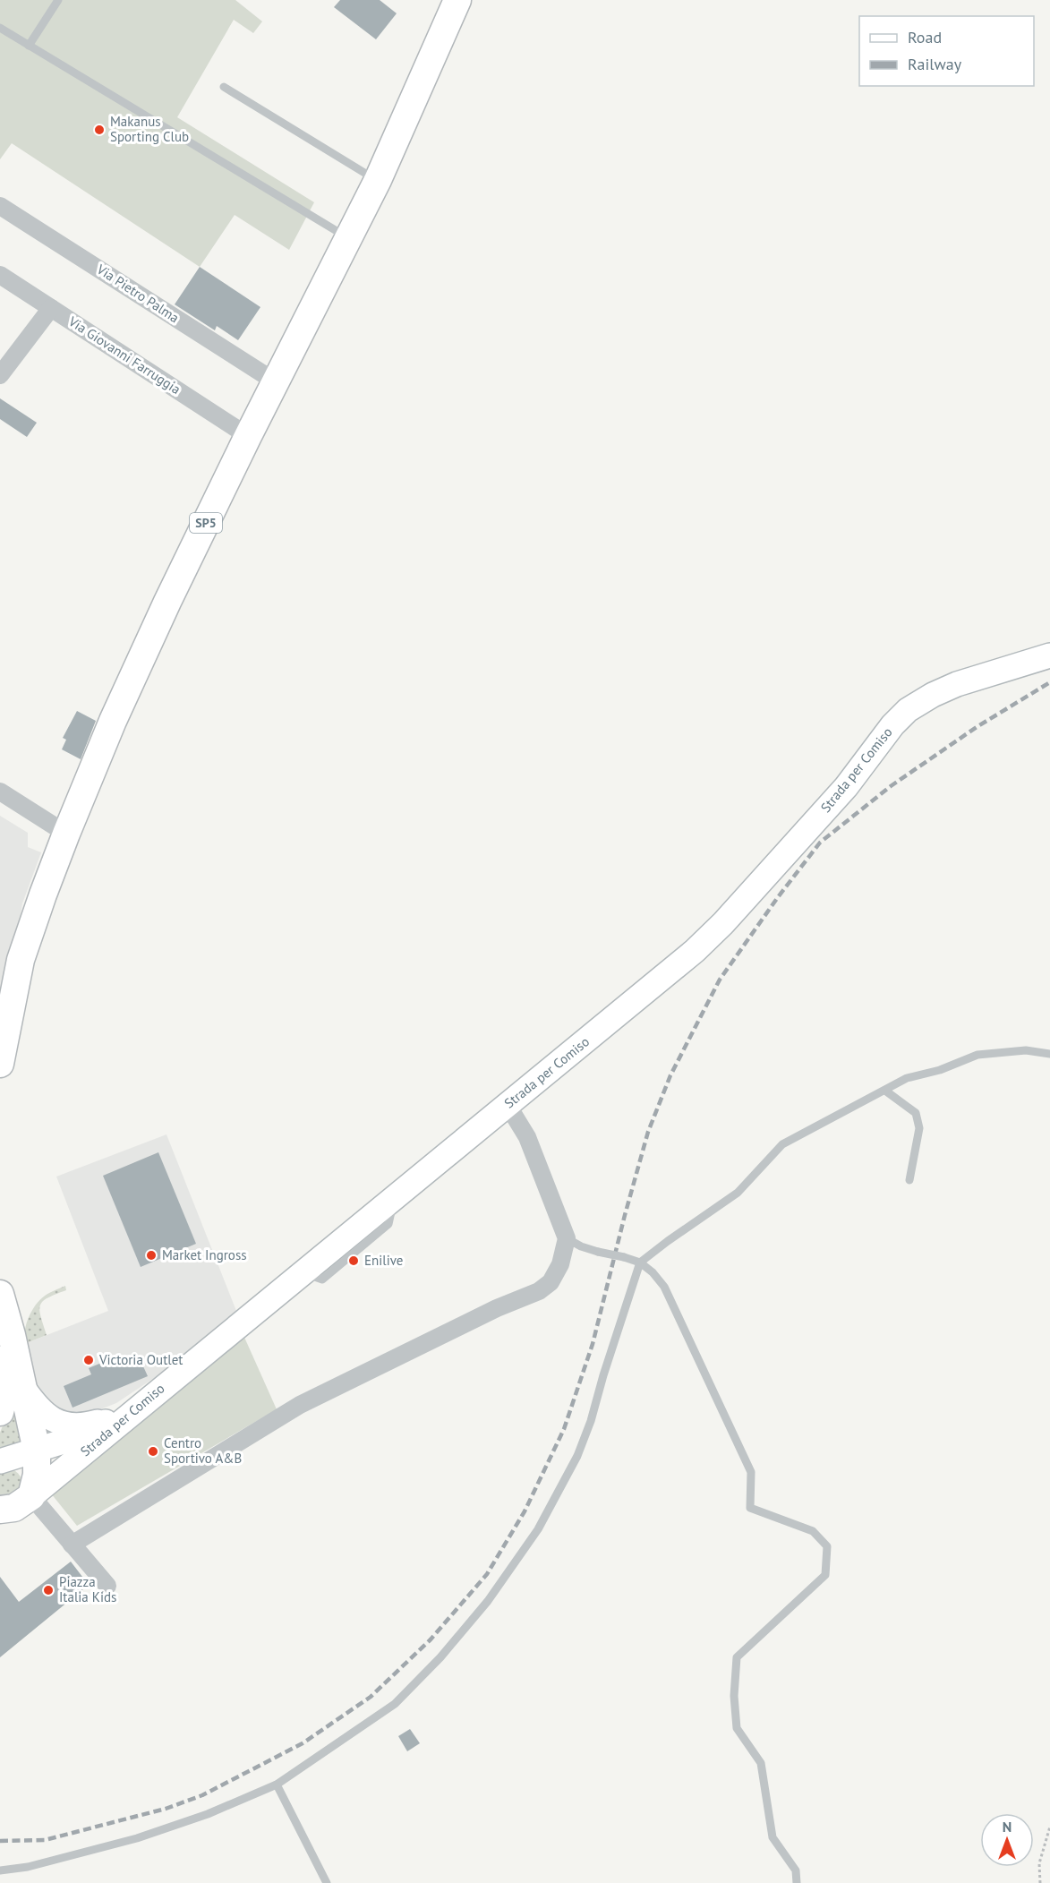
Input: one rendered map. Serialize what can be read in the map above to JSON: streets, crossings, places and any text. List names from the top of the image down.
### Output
{
  "streets": {
    "main road": ["SP5", "Strada per Comiso"],
    "street": ["Via Pietro Palma", "Via Giovanni Farruggia"]
  },
  "crossings": [
    ["Via Pietro Palma", "SP5"],
    ["Via Giovanni Farruggia", "SP5"]
  ],
  "places": [
    "Makanus Sporting Club",
    "Market Ingross",
    "Enilive",
    "Victoria Outlet",
    "Centro Sportivo A&B",
    "Piazza Italia Kids"
  ],
  "legend": ["Road", "Railway"],
  "north": "top"
}
